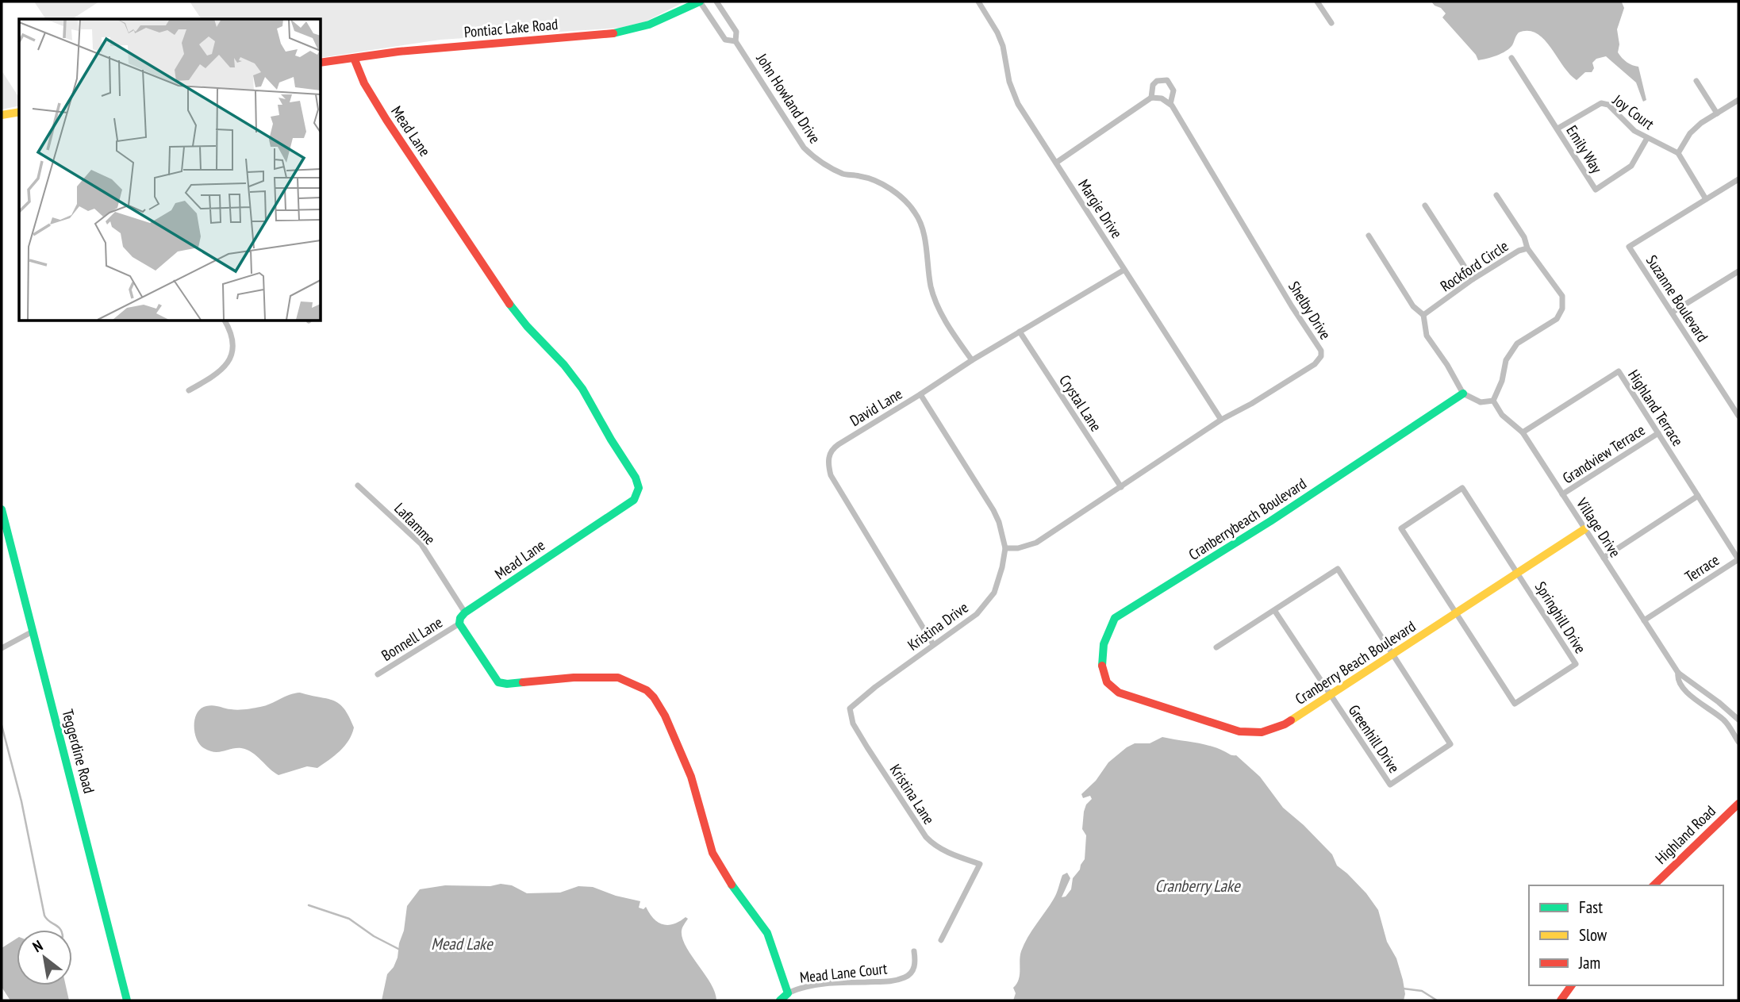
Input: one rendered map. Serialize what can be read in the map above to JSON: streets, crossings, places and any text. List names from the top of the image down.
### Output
{
  "streets": {
    "main road": [
      "Pontiac Lake Road",
      "Mead Lane",
      "Cranberrybeach Boulevard",
      "Cranberry Beach Boulevard",
      "Teggerdine Road",
      "Highland Road"
    ],
    "street": [
      "John Howland Drive",
      "Joy Court",
      "Emily Way",
      "Margie Drive",
      "Rockford Circle",
      "Suzanne Boulevard",
      "Shelby Drive",
      "Crystal Lane",
      "David Lane",
      "Highland Terrace",
      "Grandview Terrace",
      "Laflamme",
      "Village Drive",
      "Terrace",
      "Springhill Drive",
      "Kristina Drive",
      "Bonnell Lane",
      "Greenhill Drive",
      "Kristina Lane",
      "Mead Lane Court"
    ]
  },
  "crossings": [
    ["Pontiac Lake Road", "John Howland Drive"],
    ["Pontiac Lake Road", "Mead Lane"],
    ["John Howland Drive", "David Lane"],
    ["Joy Court", "Emily Way"],
    ["Mead Lane", "Laflamme"],
    ["Mead Lane", "Bonnell Lane"],
    ["Margie Drive", "Shelby Drive"],
    ["Margie Drive", "David Lane"],
    ["Rockford Circle", "Village Drive"],
    ["Shelby Drive", "Crystal Lane"],
    ["Shelby Drive", "Kristina Drive"],
    ["Crystal Lane", "David Lane"],
    ["David Lane", "Kristina Drive"],
    ["Highland Terrace", "Grandview Terrace"],
    ["Highland Terrace", "Village Drive"],
    ["Highland Terrace", "Terrace"],
    ["Grandview Terrace", "Village Drive"],
    ["Cranberrybeach Boulevard", "Cranberry Beach Boulevard"],
    ["Village Drive", "Terrace"],
    ["Village Drive", "Cranberry Beach Boulevard"],
    ["Springhill Drive", "Cranberry Beach Boulevard"],
    ["Kristina Drive", "Kristina Lane"],
    ["Cranberry Beach Boulevard", "Greenhill Drive"]
  ],
  "water": ["Cranberry Lake", "Mead Lake"],
  "legend": ["Fast", "Slow", "Jam"],
  "north": "top left"
}
